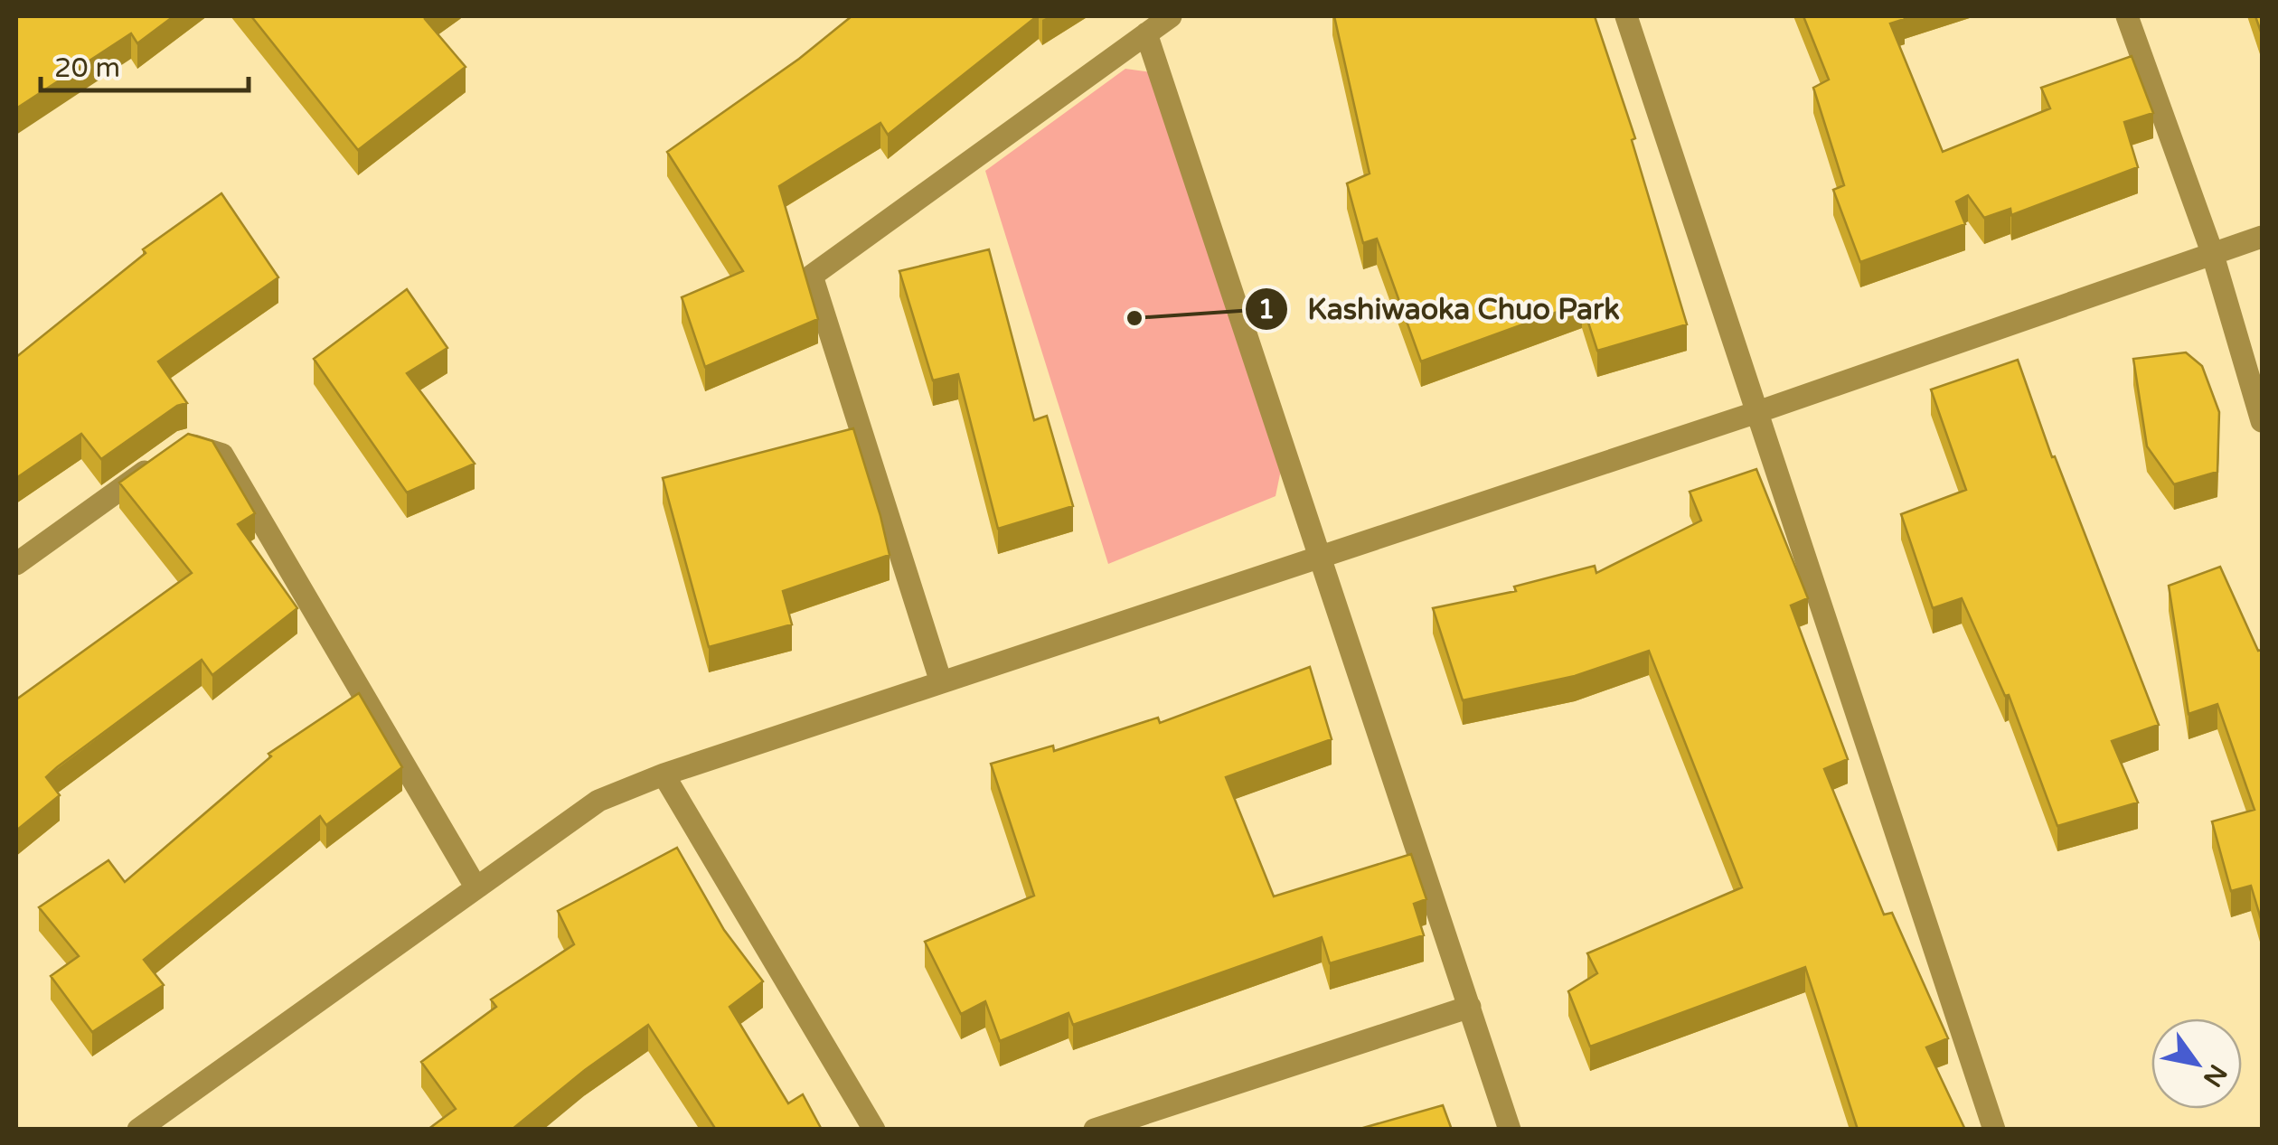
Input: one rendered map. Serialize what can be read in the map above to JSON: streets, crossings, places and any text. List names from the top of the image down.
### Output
{
  "places": ["Kashiwaoka Chuo Park"],
  "scale_bar": "20 m",
  "north": "bottom right"
}
